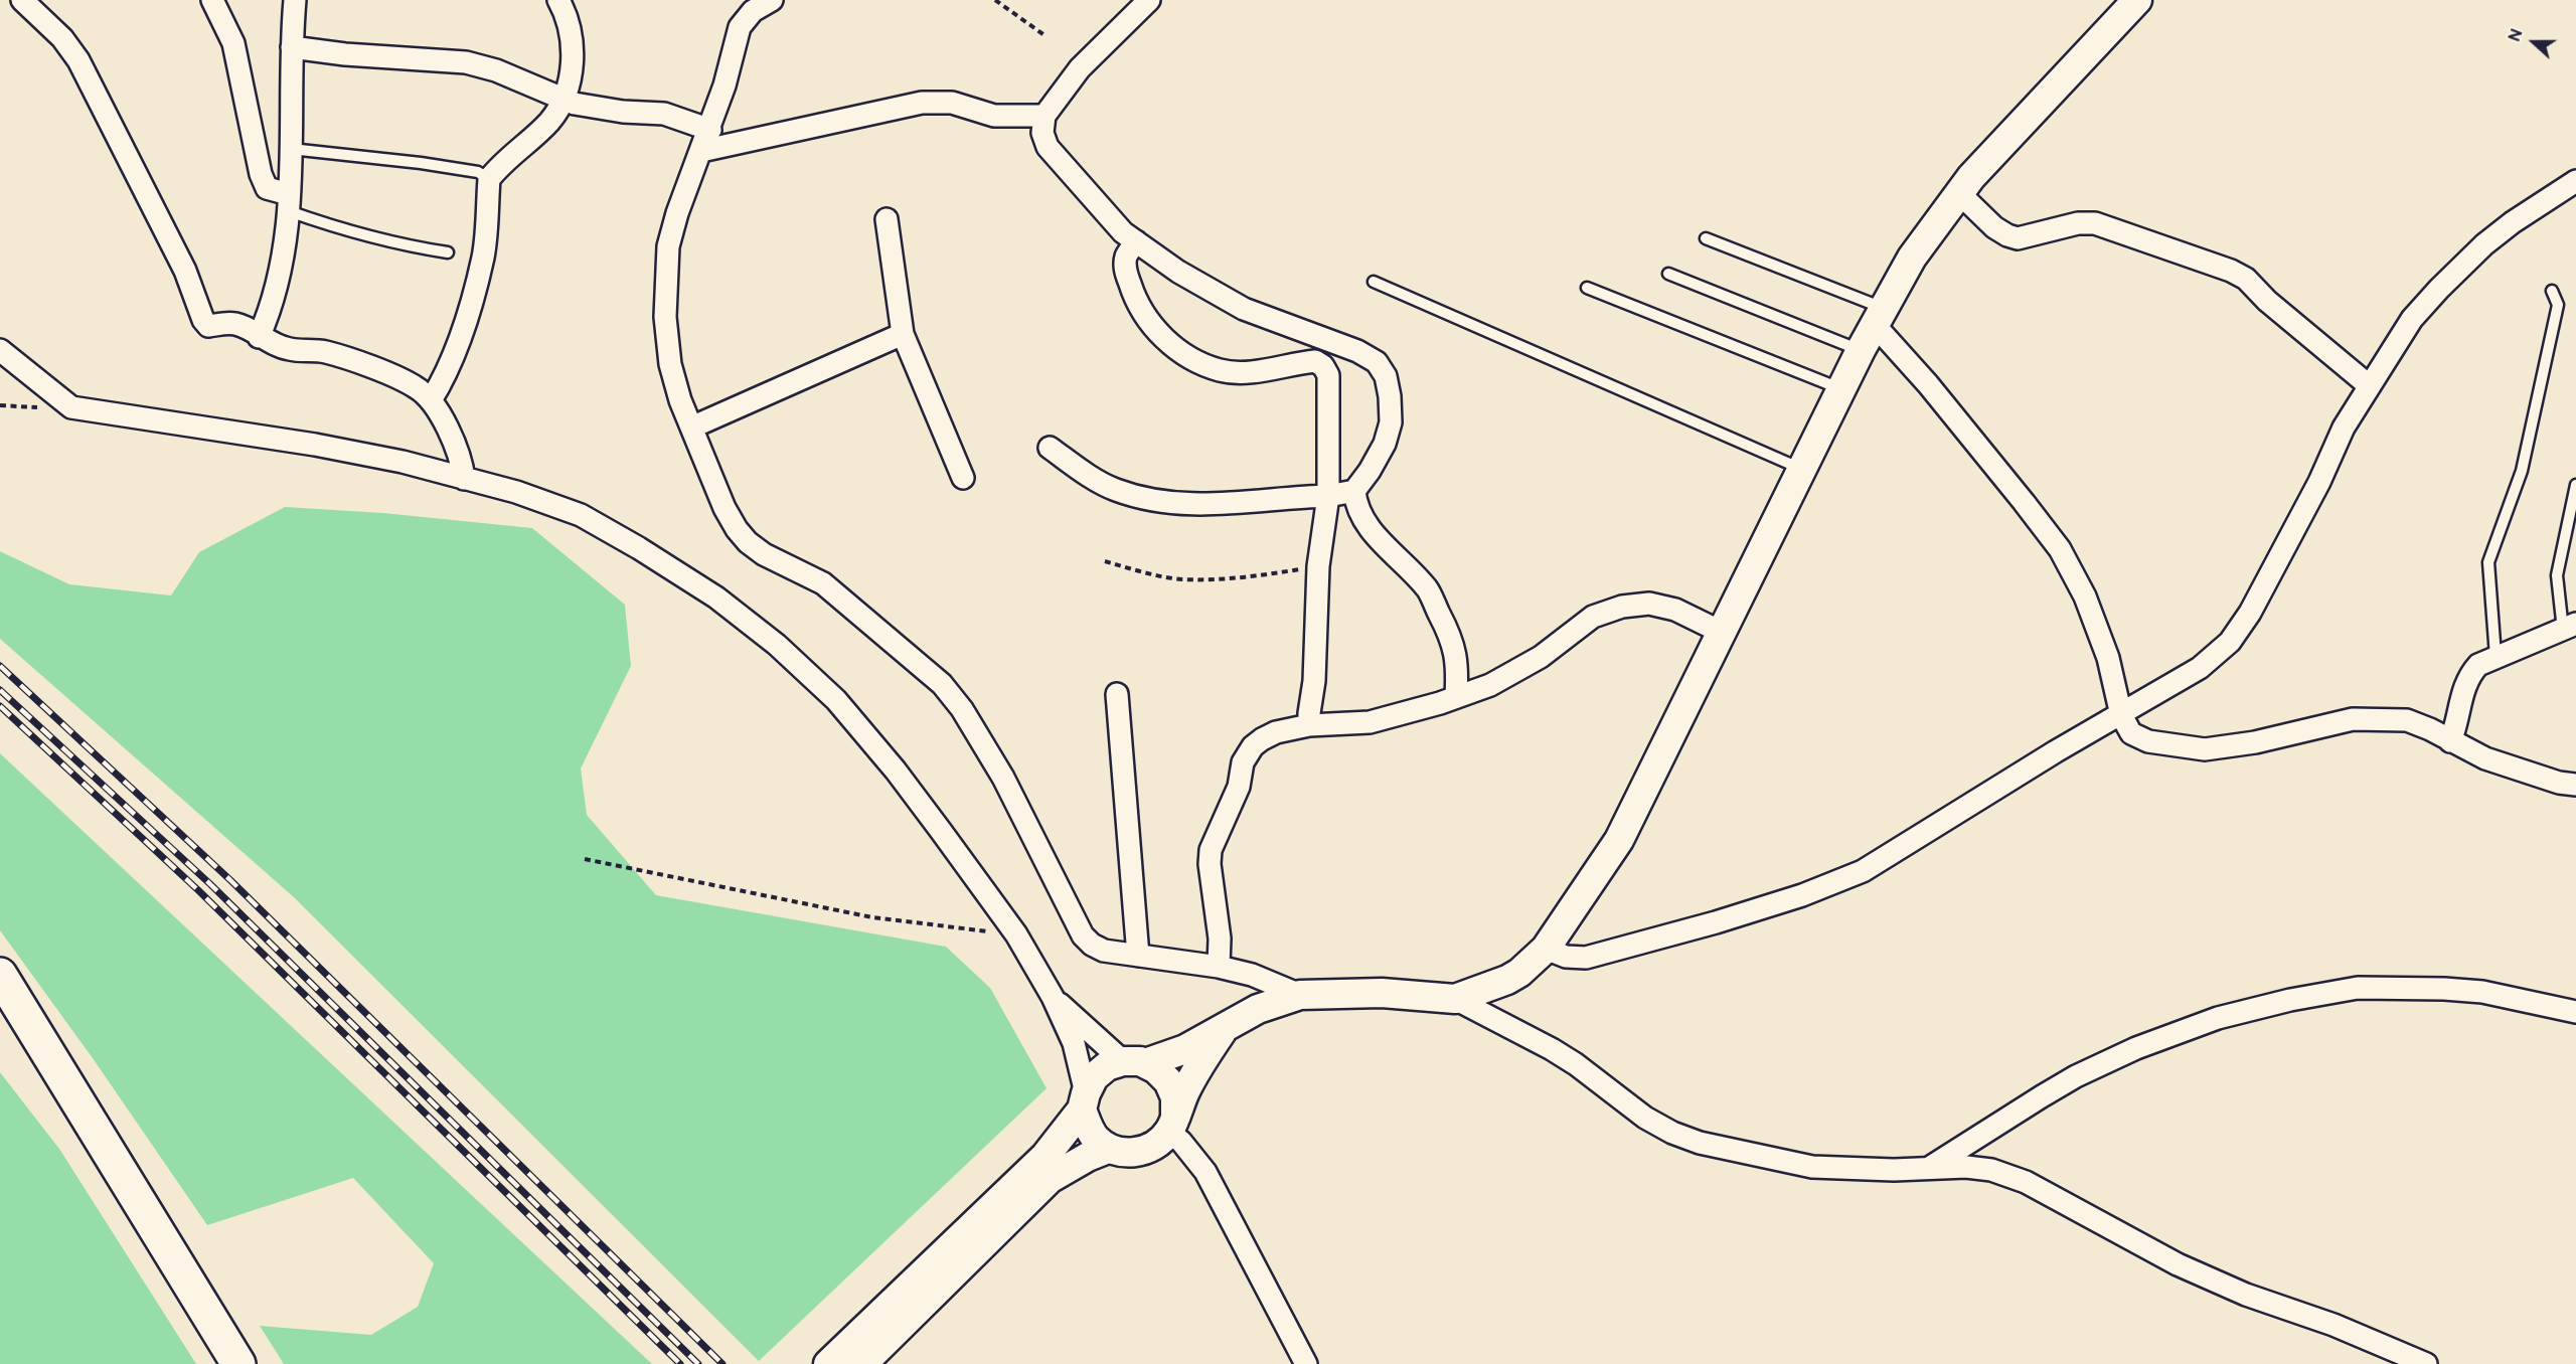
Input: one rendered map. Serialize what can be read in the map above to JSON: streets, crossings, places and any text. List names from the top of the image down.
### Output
{
  "north": "left"
}
